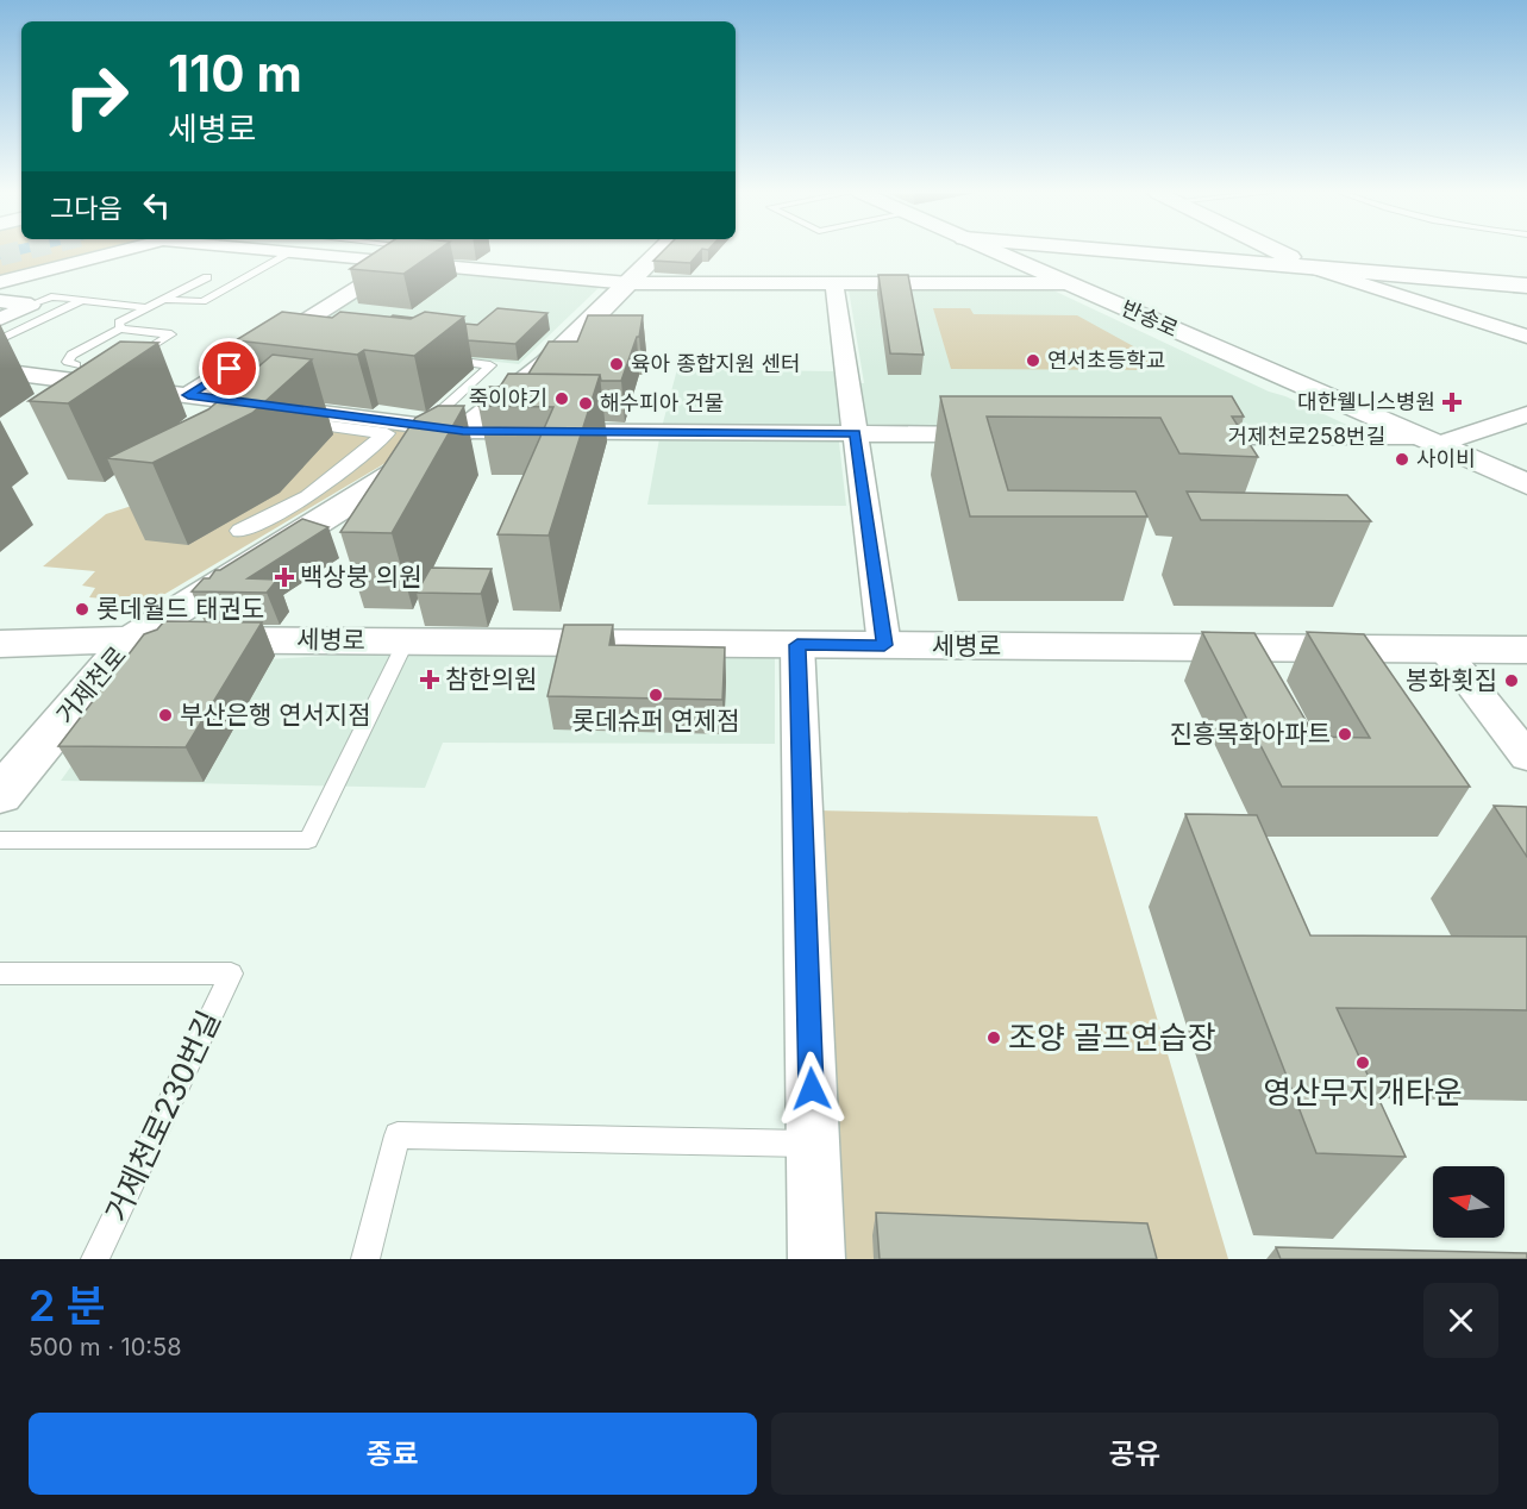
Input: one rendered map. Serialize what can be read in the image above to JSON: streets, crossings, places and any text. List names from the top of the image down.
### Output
{
  "streets": {
    "main road": ["반송로", "세병로", "거제천로"],
    "street": ["거제천로258번길"],
    "lane": ["거제천로230번길"]
  },
  "crossings": [
    ["반송로", "거제천로258번길"],
    ["세병로", "거제천로"]
  ],
  "places": {
    "other": [
      "연서초등학교",
      "육아 종합지원 센터",
      "죽이야기",
      "해수피아 건물",
      "사이비",
      "롯데월드 태권도",
      "봉화횟집",
      "롯데슈퍼 연제점",
      "부산은행 연서지점",
      "진흥목화아파트",
      "조양 골프연습장",
      "영산무지개타운"
    ],
    "health": ["대한웰니스병원", "백상붕 의원", "참한의원"]
  },
  "north": "left",
  "page": {
    "turn": ["110 m", "세병로"],
    "then": "그다음",
    "heading": ["2 분", "500 m · 10:58"],
    "buttons": ["종료", "공유"]
  }
}
